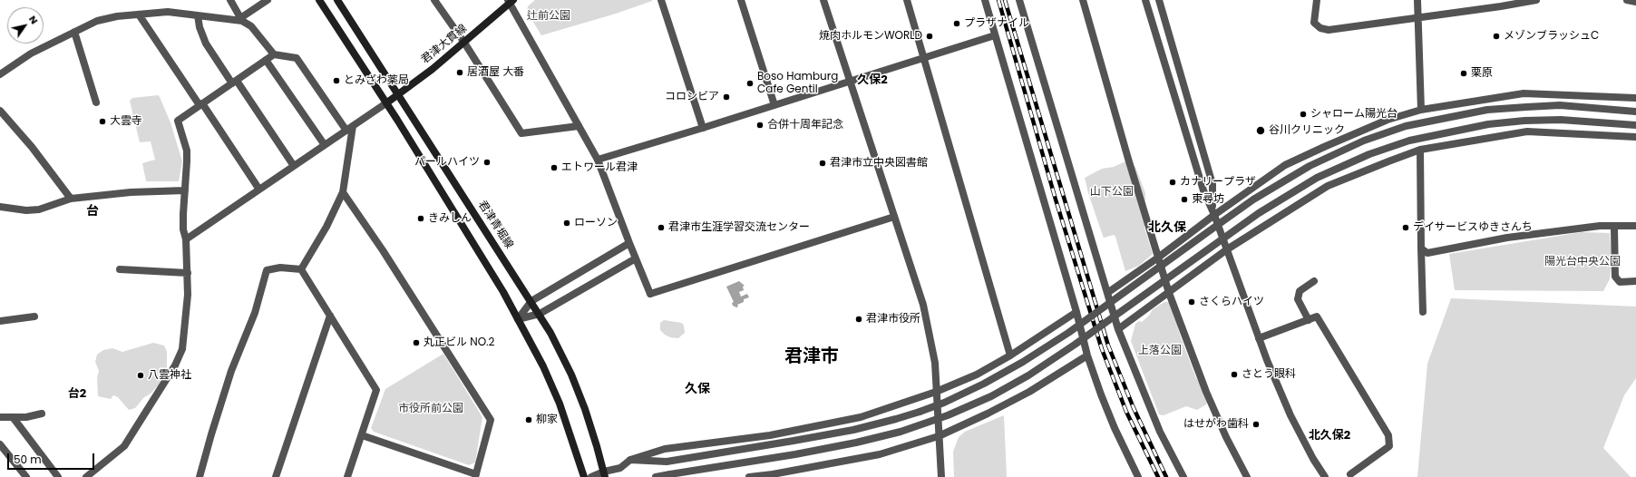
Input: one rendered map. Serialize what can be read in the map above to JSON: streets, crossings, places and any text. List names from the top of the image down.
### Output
{
  "streets": {
    "main road": ["君津大貫線", "君津青堀線"]
  },
  "crossings": [
    ["君津大貫線", "君津青堀線"]
  ],
  "districts": [
    "久保2",
    "台",
    "北久保",
    "君津市",
    "久保",
    "台2",
    "北久保2"
  ],
  "parks": [
    "辻前公園",
    "山下公園",
    "陽光台中央公園",
    "上落公園",
    "市役所前公園"
  ],
  "places": [
    "プラザナイル",
    "焼肉ホルモンWORLD",
    "メゾンブラッシュC",
    "居酒屋 大番",
    "栗原",
    "とみざわ薬局",
    "Boso Hamburg Cafe Gentil",
    "コロンビア",
    "シャローム陽光台",
    "大雲寺",
    "合併十周年記念",
    "谷川クリニック",
    "パールハイツ",
    "君津市立中央図書館",
    "エトワール君津",
    "カナリープラザ",
    "東尋坊",
    "きみしん",
    "ローソン",
    "君津市生涯学習交流センター",
    "デイサービスゆきさんち",
    "さくらハイツ",
    "君津市役所",
    "丸正ビル NO.2",
    "さとう眼科",
    "八雲神社",
    "柳家",
    "はせがわ歯科"
  ],
  "scale_bar": "50 m",
  "north": "top right"
}
